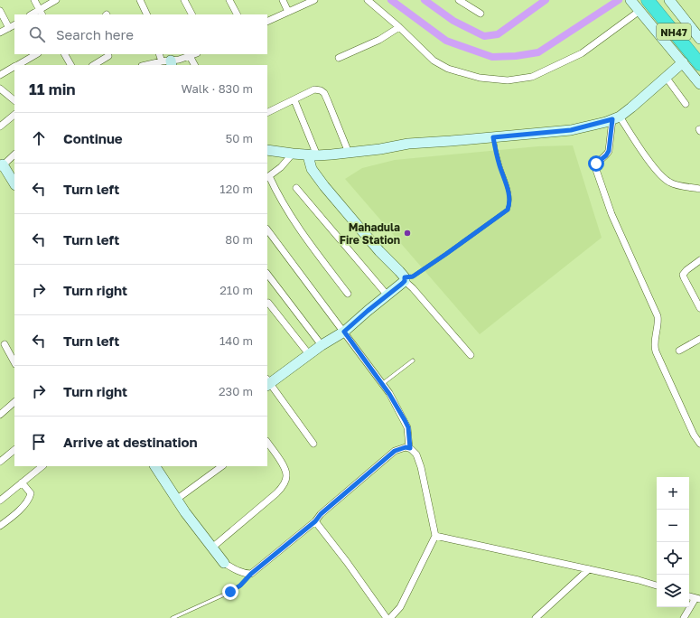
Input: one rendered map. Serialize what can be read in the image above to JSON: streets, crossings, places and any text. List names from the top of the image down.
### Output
{
  "streets": {
    "highway": ["NH47"]
  },
  "places": ["Mahadula Fire Station"],
  "page": {
    "search": "Search here",
    "heading": ["11 min", "Walk · 830 m"],
    "list": [
      ["Continue", "50 m"],
      ["Turn left", "120 m"],
      ["Turn left", "80 m"],
      ["Turn right", "210 m"],
      ["Turn left", "140 m"],
      ["Turn right", "230 m"],
      "Arrive at destination"
    ],
    "map_buttons": ["+", "−"]
  }
}
